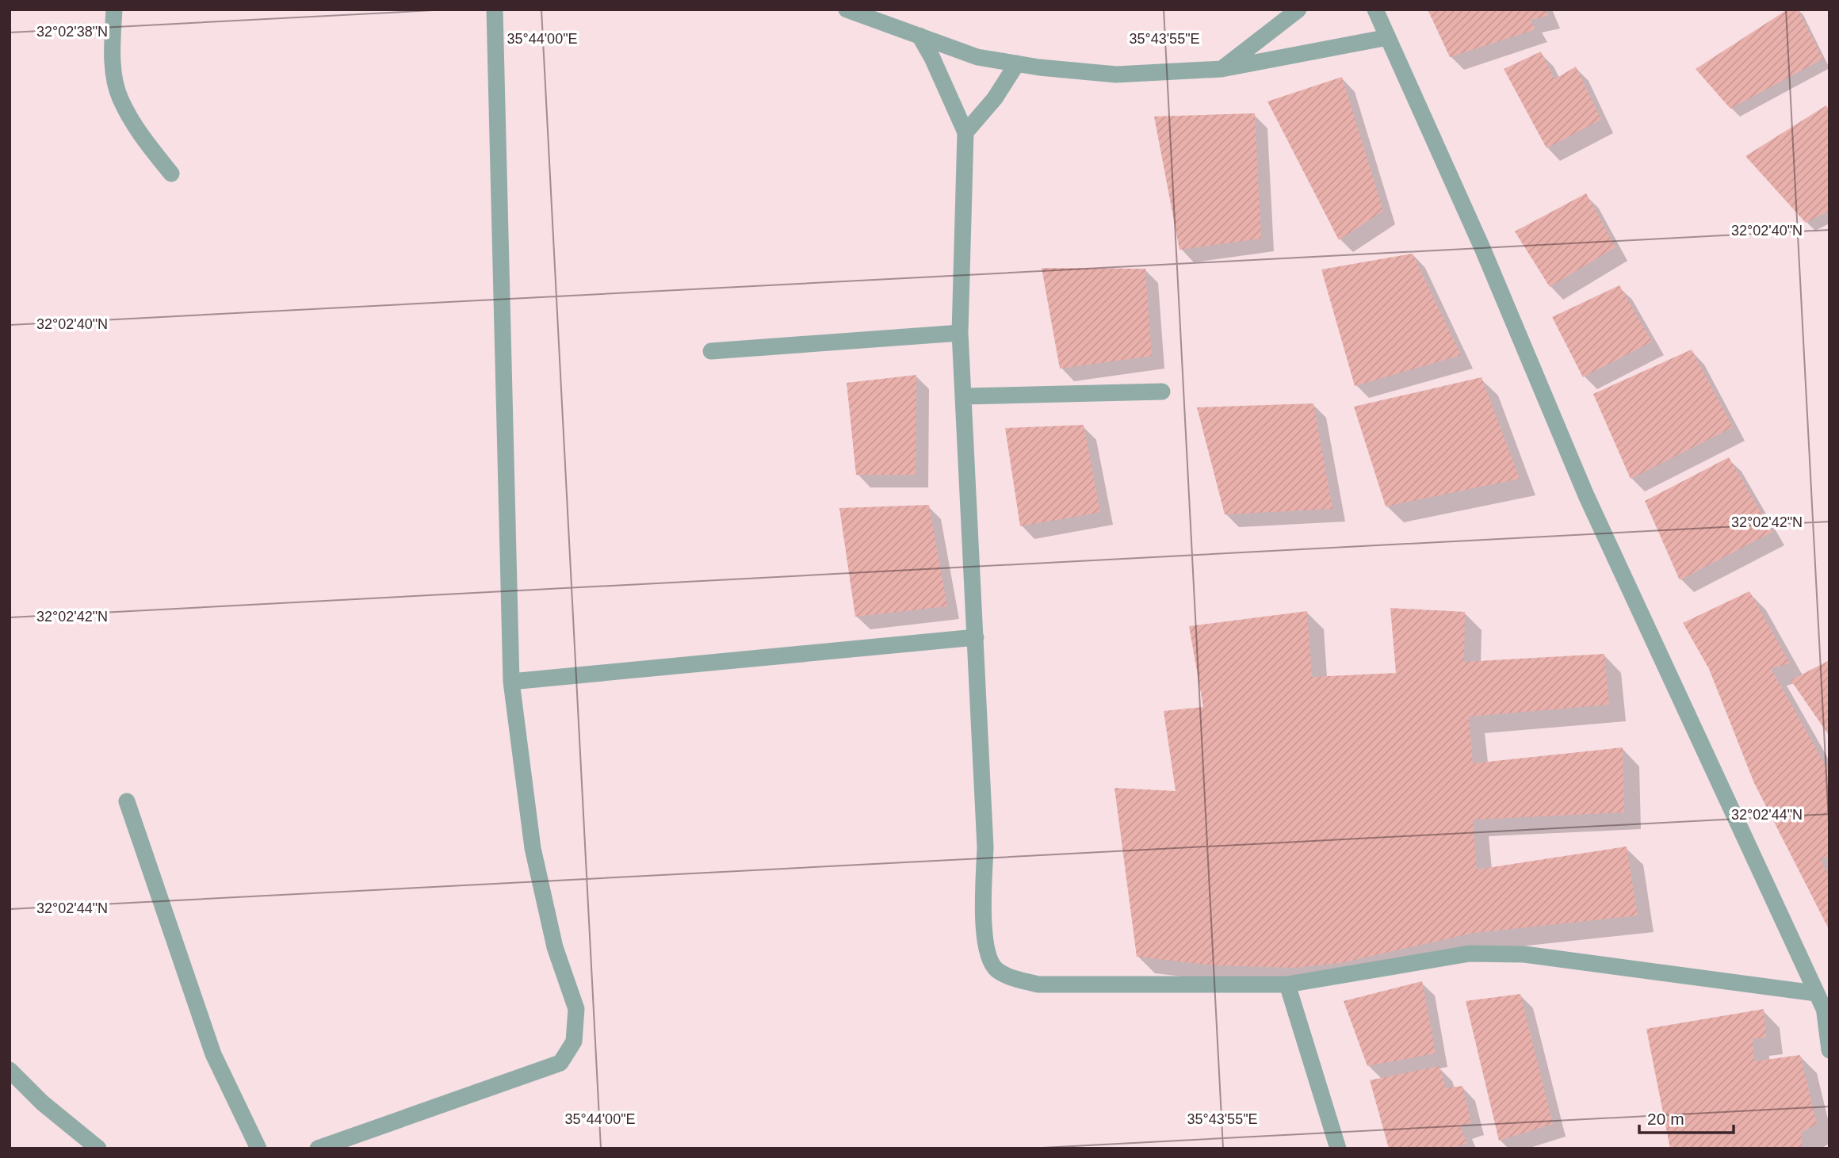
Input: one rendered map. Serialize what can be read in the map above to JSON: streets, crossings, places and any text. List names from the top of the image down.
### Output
{
  "scale_bar": "20 m",
  "coordinates": [
    "32°02'38\"N",
    "35°44'00\"E",
    "35°43'55\"E",
    "32°02'40\"N",
    "32°02'42\"N",
    "32°02'44\"N"
  ]
}
